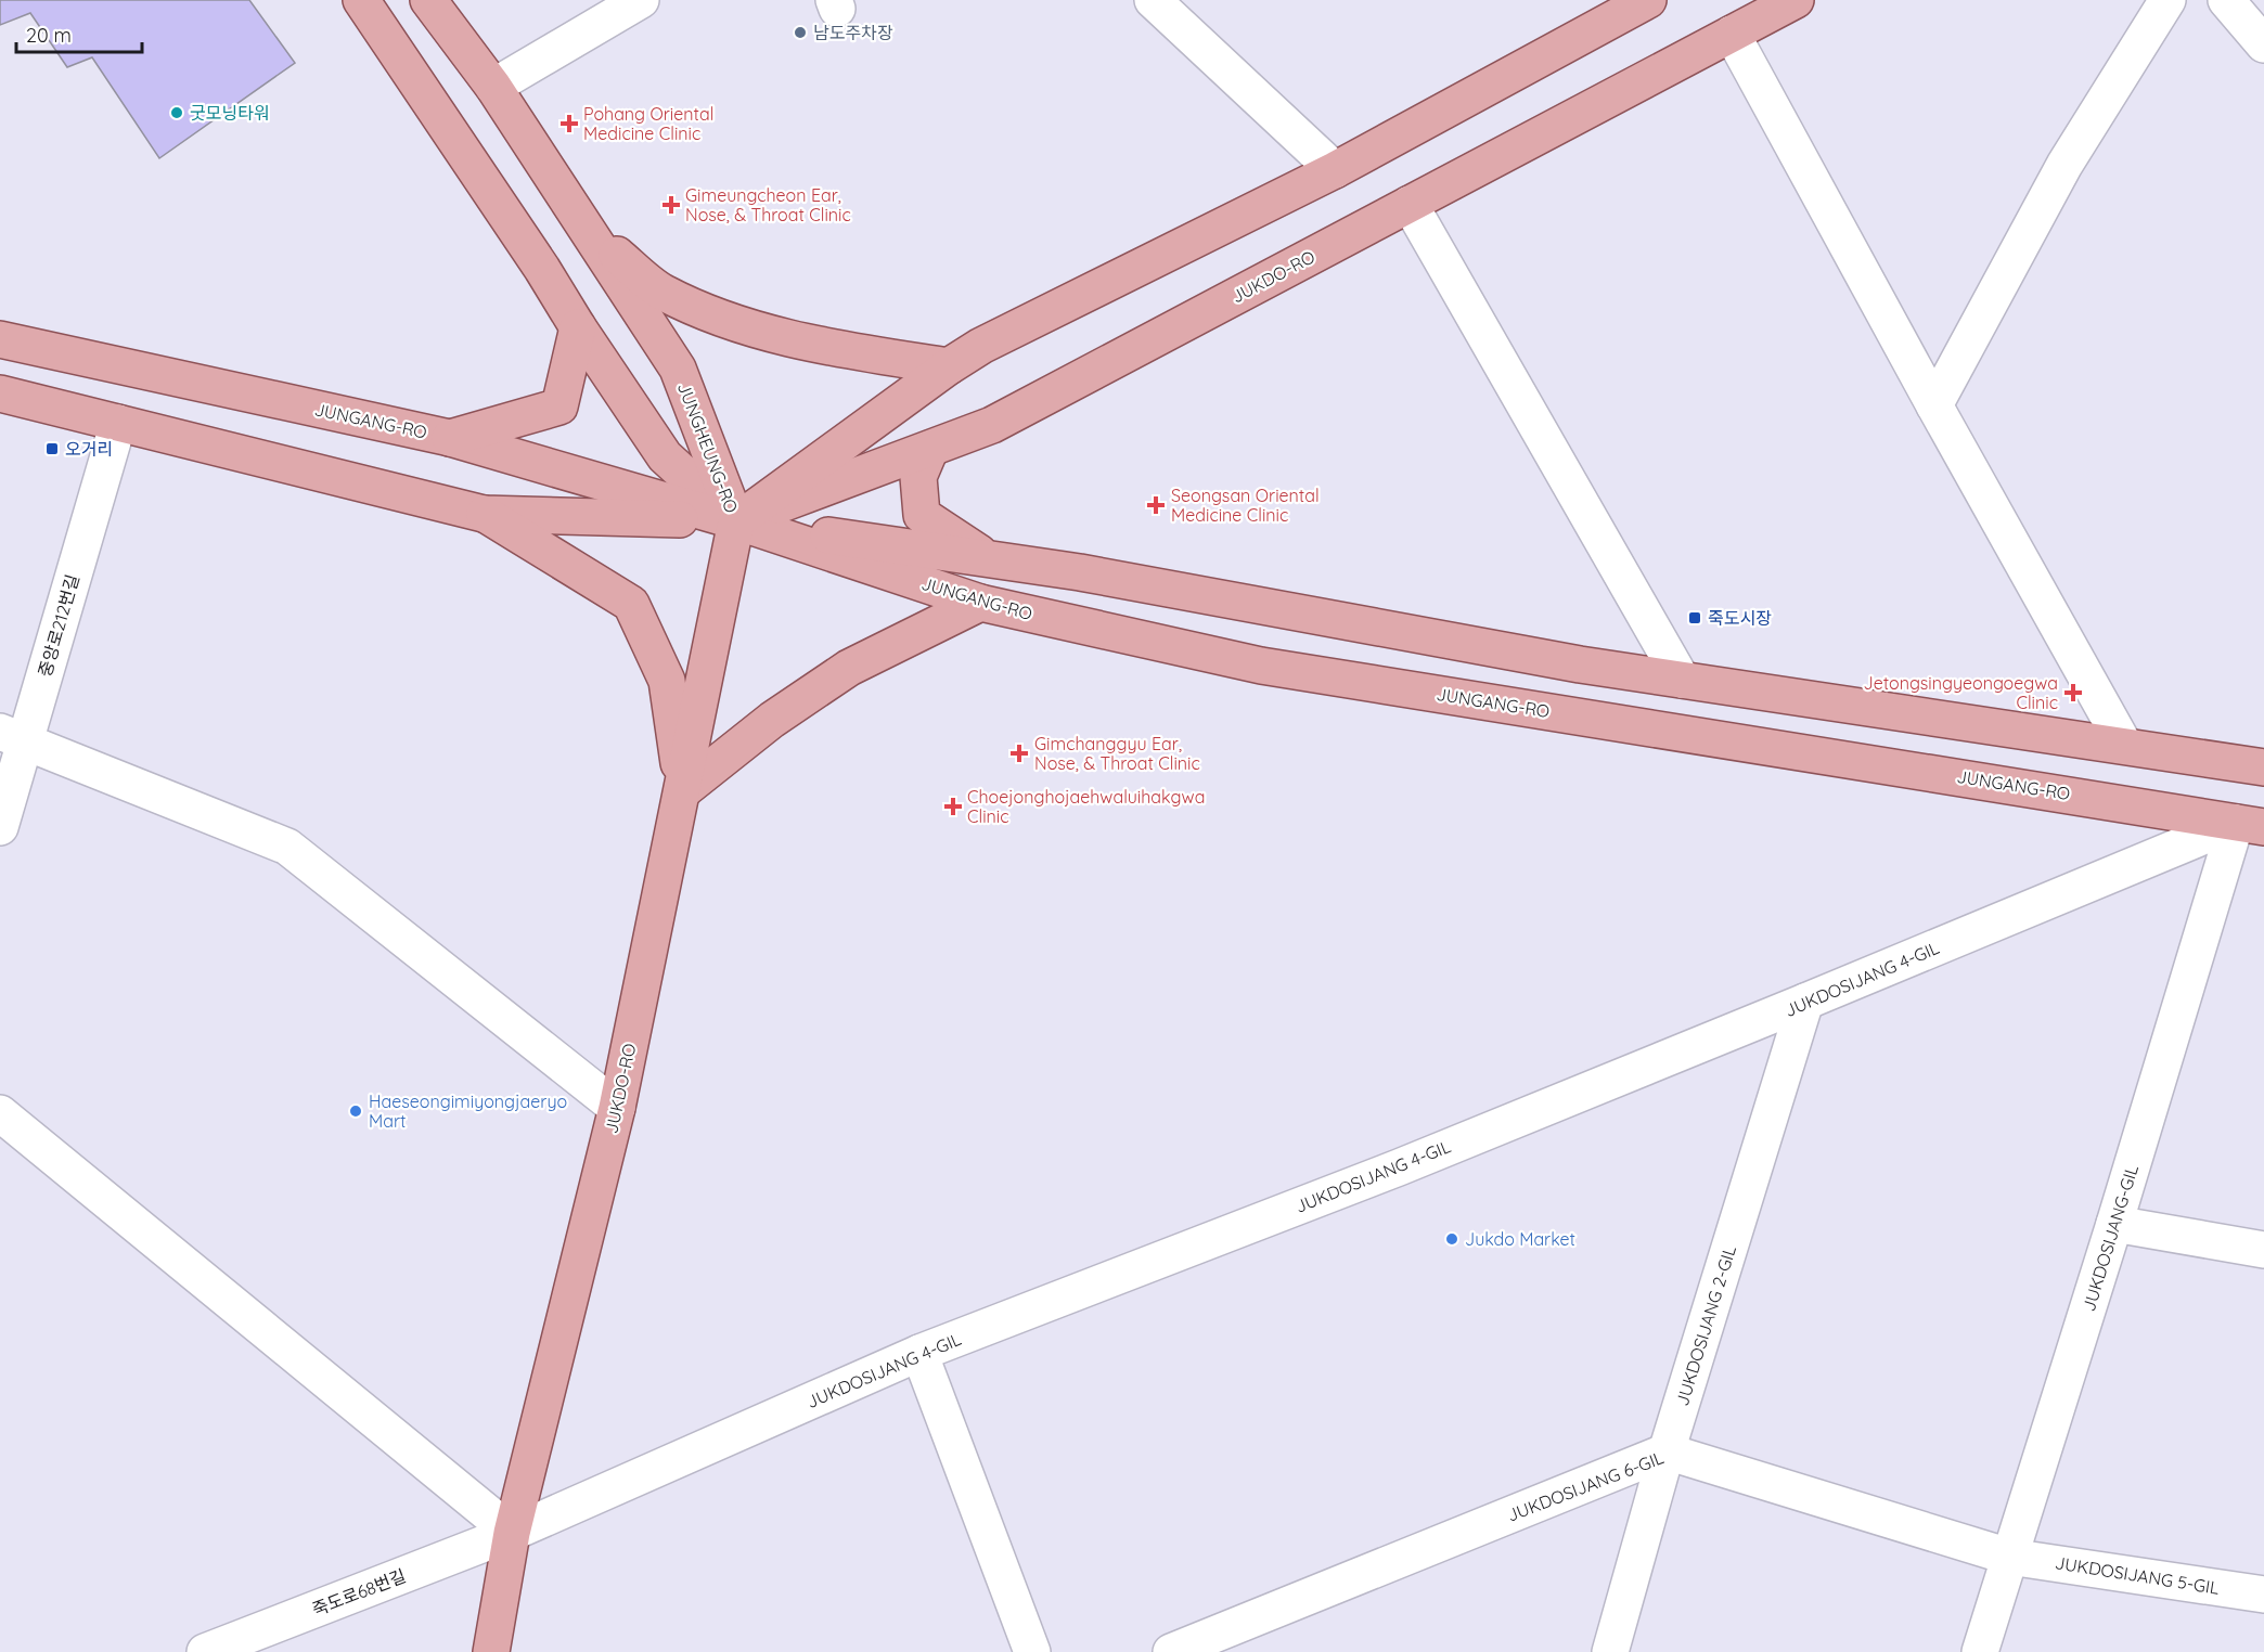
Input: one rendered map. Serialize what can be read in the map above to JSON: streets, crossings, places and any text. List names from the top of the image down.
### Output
{
  "streets": {
    "main road": ["JUKDO-RO", "JUNGANG-RO", "JUNGHEUNG-RO"],
    "street": [
      "중앙로212번길",
      "JUKDOSIJANG 4-GIL",
      "JUKDOSIJANG-GIL",
      "JUKDOSIJANG 2-GIL",
      "JUKDOSIJANG 6-GIL",
      "JUKDOSIJANG 5-GIL",
      "죽도로68번길"
    ]
  },
  "crossings": [
    ["JUKDO-RO", "JUNGANG-RO"],
    ["JUKDO-RO", "JUNGHEUNG-RO"],
    ["JUKDO-RO", "JUKDOSIJANG 4-GIL"],
    ["JUKDO-RO", "죽도로68번길"],
    ["JUNGANG-RO", "JUNGHEUNG-RO"],
    ["JUNGANG-RO", "중앙로212번길"],
    ["JUNGANG-RO", "JUKDOSIJANG 4-GIL"],
    ["JUNGANG-RO", "JUKDOSIJANG-GIL"],
    ["JUKDOSIJANG 4-GIL", "JUKDOSIJANG-GIL"],
    ["JUKDOSIJANG 4-GIL", "JUKDOSIJANG 2-GIL"],
    ["JUKDOSIJANG 4-GIL", "죽도로68번길"],
    ["JUKDOSIJANG-GIL", "JUKDOSIJANG 6-GIL"],
    ["JUKDOSIJANG-GIL", "JUKDOSIJANG 5-GIL"],
    ["JUKDOSIJANG 2-GIL", "JUKDOSIJANG 6-GIL"],
    ["JUKDOSIJANG 6-GIL", "JUKDOSIJANG 5-GIL"]
  ],
  "places": {
    "other": [
      "남도주차장",
      "굿모닝타워",
      "Haeseongimiyongjaeryo Mart",
      "Jukdo Market"
    ],
    "health": [
      "Pohang Oriental Medicine Clinic",
      "Gimeungcheon Ear, Nose, & Throat Clinic",
      "Seongsan Oriental Medicine Clinic",
      "Jetongsingyeongoegwa Clinic",
      "Gimchanggyu Ear, Nose, & Throat Clinic",
      "Choejonghojaehwaluihakgwa Clinic"
    ],
    "transit": ["오거리", "죽도시장"]
  },
  "scale_bar": "20 m"
}
